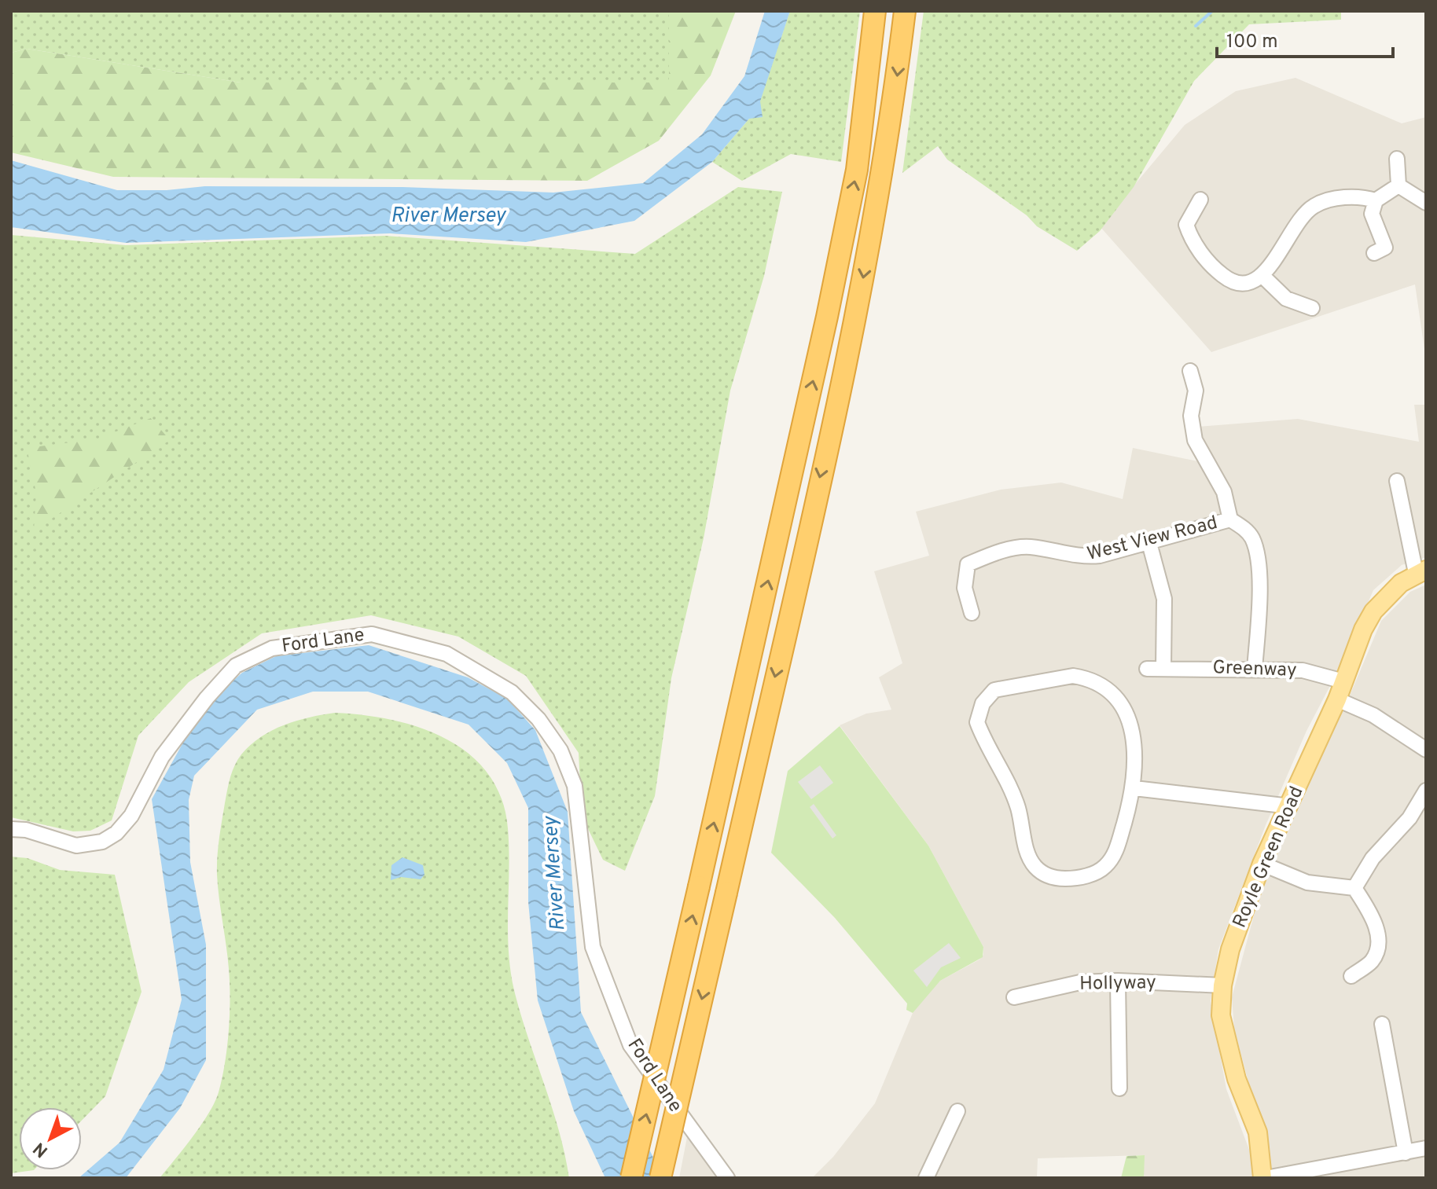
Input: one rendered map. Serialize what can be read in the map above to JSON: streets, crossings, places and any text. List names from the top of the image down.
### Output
{
  "streets": {
    "main road": ["Royle Green Road"],
    "street": [
      "West View Road",
      "Ford Lane",
      "Greenway",
      "Hollyway"
    ]
  },
  "crossings": [
    ["West View Road", "Greenway"],
    ["Greenway", "Royle Green Road"],
    ["Royle Green Road", "Hollyway"]
  ],
  "water": ["River Mersey"],
  "scale_bar": "100 m",
  "north": "bottom left"
}
